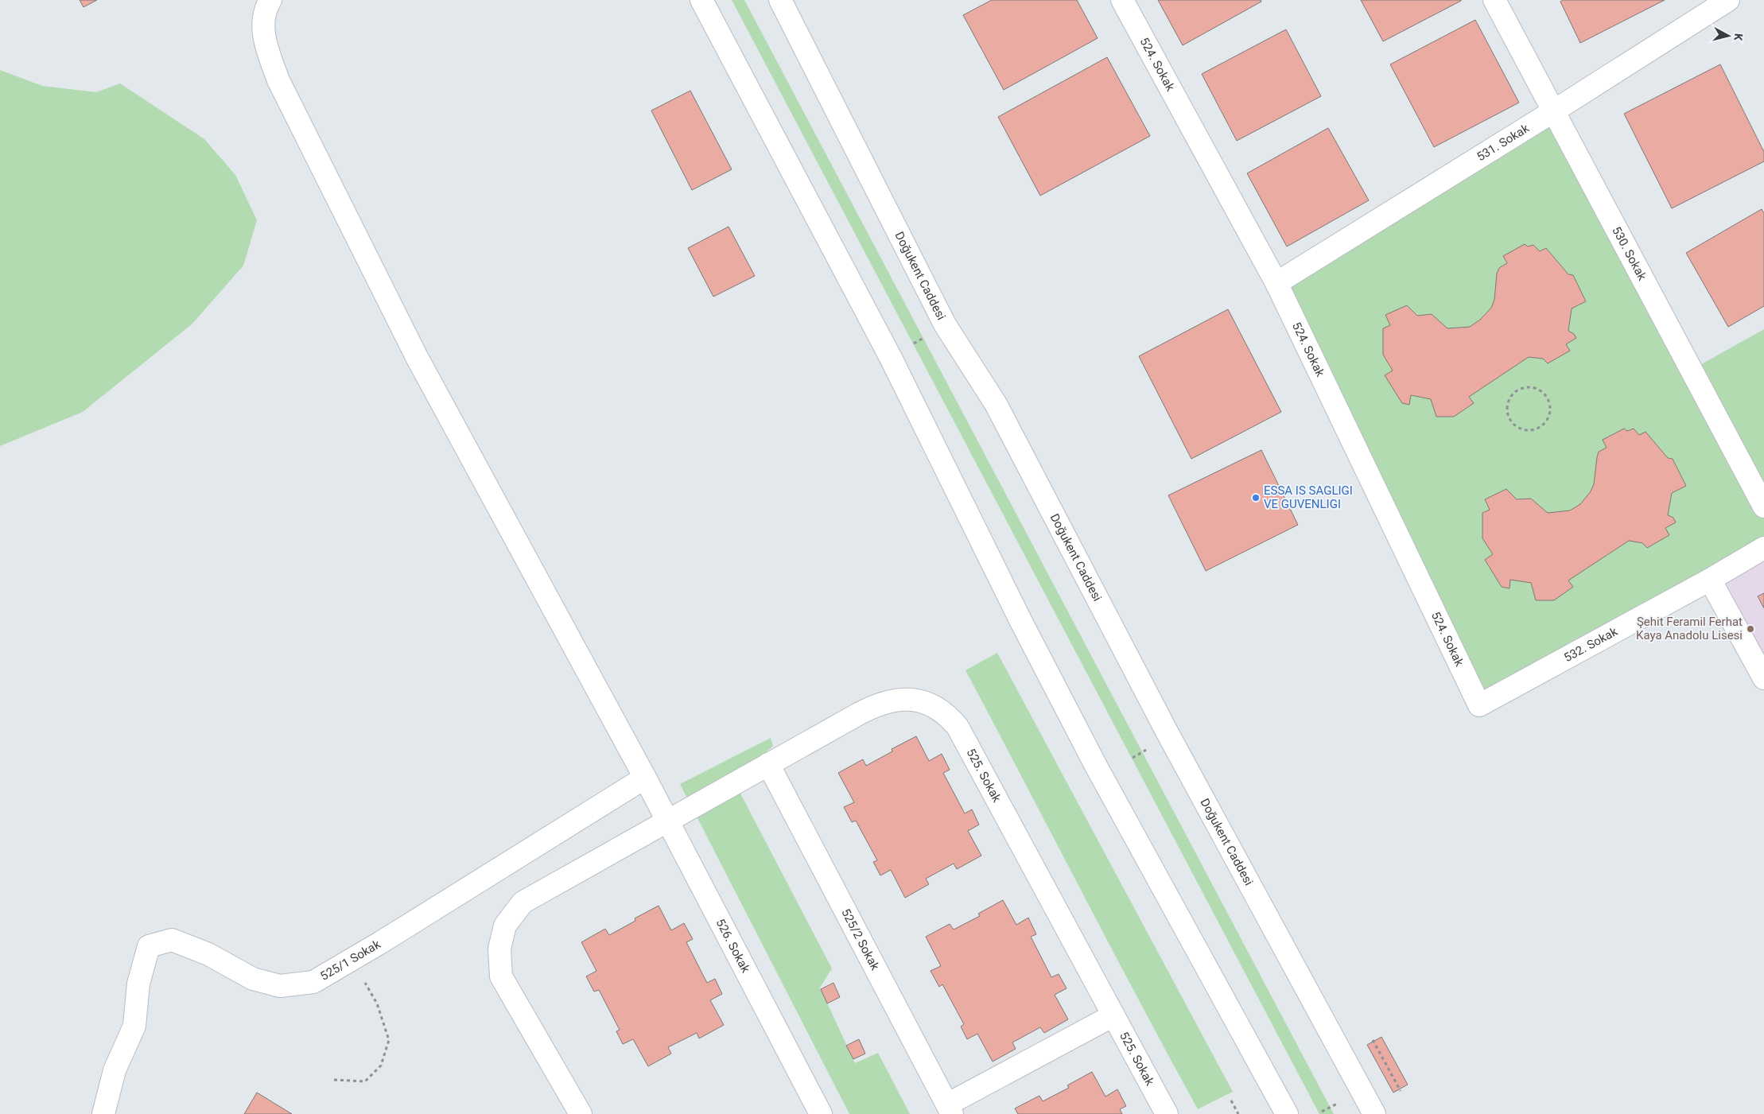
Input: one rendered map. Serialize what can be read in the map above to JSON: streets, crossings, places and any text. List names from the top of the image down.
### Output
{
  "streets": {
    "street": [
      "524. Sokak",
      "531. Sokak",
      "530. Sokak",
      "Doğukent Caddesi",
      "532. Sokak",
      "525. Sokak",
      "525/2 Sokak",
      "526. Sokak",
      "525/1 Sokak"
    ]
  },
  "crossings": [
    ["524. Sokak", "531. Sokak"],
    ["524. Sokak", "532. Sokak"],
    ["531. Sokak", "530. Sokak"],
    ["525. Sokak", "525/2 Sokak"],
    ["525. Sokak", "526. Sokak"],
    ["526. Sokak", "525/1 Sokak"]
  ],
  "places": ["ESSA IS SAGLIGI VE GUVENLIGI", "Şehit Feramil Ferhat Kaya Anadolu Lisesi"],
  "north": "right"
}
